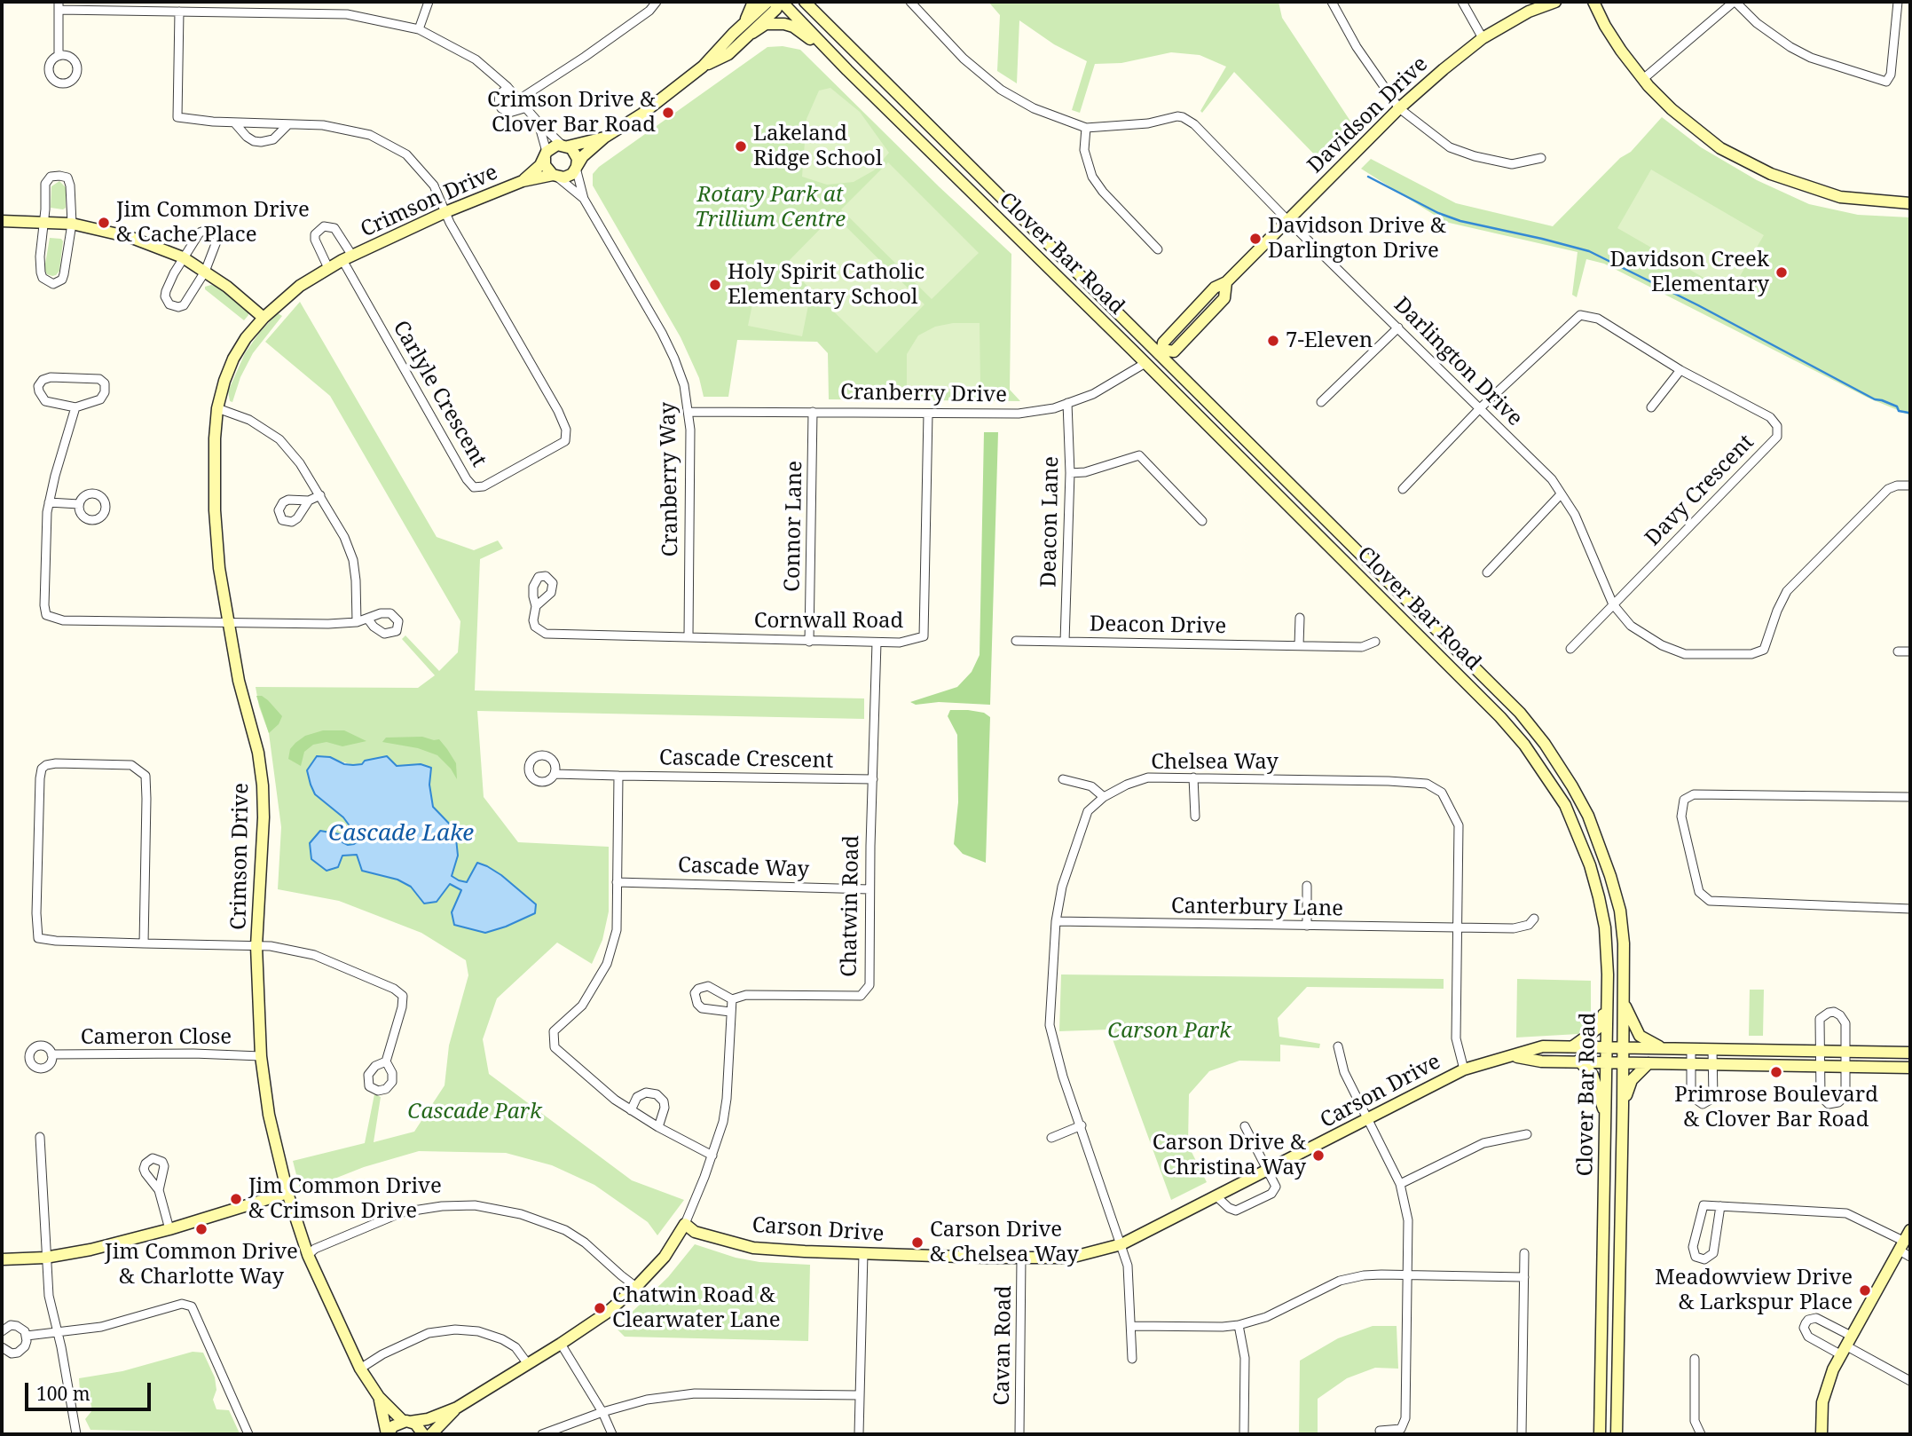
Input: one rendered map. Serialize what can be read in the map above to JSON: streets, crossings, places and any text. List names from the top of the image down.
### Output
{
  "streets": {
    "street": [
      "Davidson Drive",
      "Crimson Drive",
      "Clover Bar Road",
      "Darlington Drive",
      "Carlyle Crescent",
      "Cranberry Drive",
      "Cranberry Way",
      "Davy Crescent",
      "Deacon Lane",
      "Connor Lane",
      "Cornwall Road",
      "Deacon Drive",
      "Cascade Crescent",
      "Chelsea Way",
      "Cascade Way",
      "Chatwin Road",
      "Canterbury Lane",
      "Cameron Close",
      "Carson Drive",
      "Cavan Road"
    ]
  },
  "crossings": [
    ["Davidson Drive", "Clover Bar Road"],
    ["Davidson Drive", "Darlington Drive"],
    ["Crimson Drive", "Carlyle Crescent"],
    ["Crimson Drive", "Cranberry Way"],
    ["Crimson Drive", "Cameron Close"],
    ["Clover Bar Road", "Cranberry Drive"],
    ["Clover Bar Road", "Carson Drive"],
    ["Darlington Drive", "Davy Crescent"],
    ["Cranberry Drive", "Cranberry Way"],
    ["Cranberry Drive", "Deacon Lane"],
    ["Cranberry Drive", "Connor Lane"],
    ["Cranberry Drive", "Cornwall Road"],
    ["Cranberry Way", "Cornwall Road"],
    ["Deacon Lane", "Deacon Drive"],
    ["Connor Lane", "Cornwall Road"],
    ["Cornwall Road", "Chatwin Road"],
    ["Cascade Crescent", "Chatwin Road"],
    ["Chelsea Way", "Canterbury Lane"],
    ["Chelsea Way", "Carson Drive"],
    ["Cascade Way", "Chatwin Road"],
    ["Carson Drive", "Cavan Road"]
  ],
  "water": ["Cascade Lake"],
  "parks": ["Rotary Park at Trillium Centre", "Carson Park", "Cascade Park"],
  "places": [
    "Crimson Drive & Clover Bar Road",
    "Lakeland Ridge School",
    "Jim Common Drive & Cache Place",
    "Davidson Drive & Darlington Drive",
    "Davidson Creek Elementary",
    "Holy Spirit Catholic Elementary School",
    "7-Eleven",
    "Primrose Boulevard & Clover Bar Road",
    "Carson Drive & Christina Way",
    "Jim Common Drive & Crimson Drive",
    "Jim Common Drive & Charlotte Way",
    "Carson Drive & Chelsea Way",
    "Meadowview Drive & Larkspur Place",
    "Chatwin Road & Clearwater Lane"
  ],
  "scale_bar": "100 m"
}
